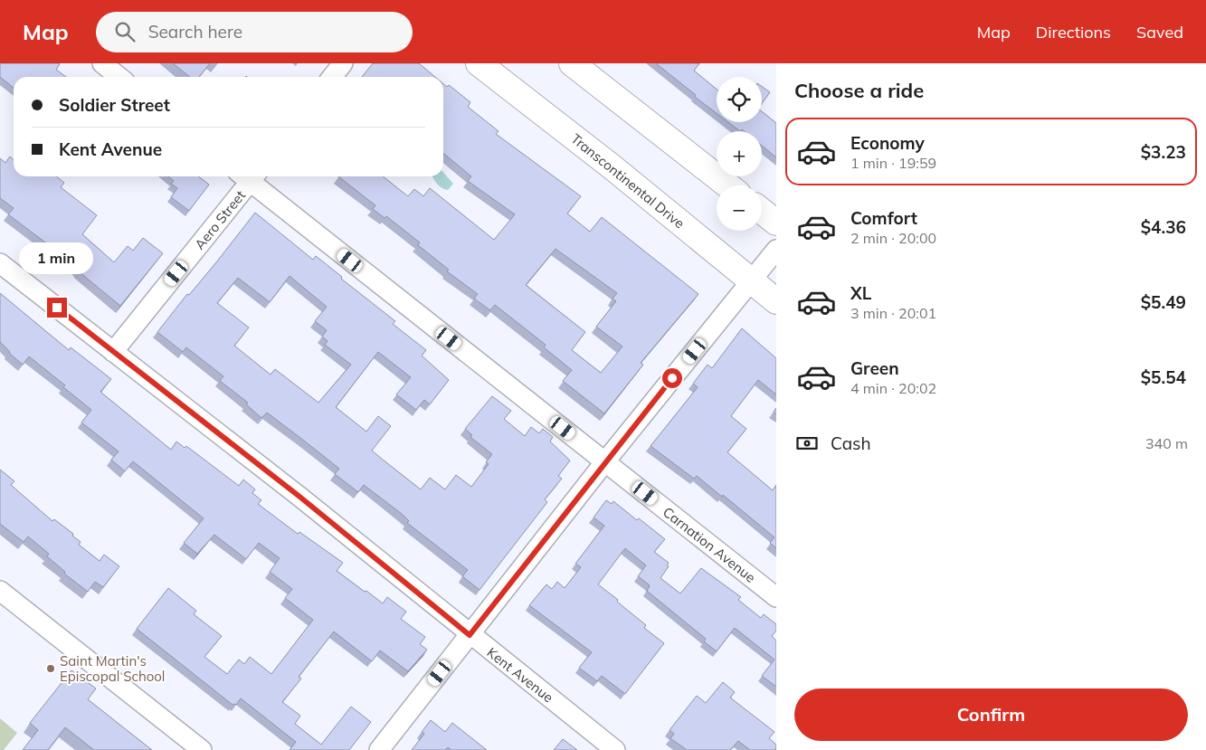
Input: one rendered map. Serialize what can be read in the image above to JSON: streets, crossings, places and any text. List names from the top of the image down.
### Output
{
  "streets": {
    "street": [
      "Transcontinental Drive",
      "Aero Street",
      "Carnation Avenue",
      "Kent Avenue"
    ]
  },
  "crossings": [
    ["Aero Street", "Kent Avenue"]
  ],
  "places": ["Saint Martin's Episcopal School"],
  "page": {
    "header": "Map",
    "search": "Search here",
    "nav": ["Map", "Directions", "Saved"],
    "heading": "Choose a ride",
    "map_buttons": ["+", "−"],
    "banner": ["Soldier Street", "Kent Avenue"],
    "list": [
      {
        "name": "Economy",
        "note": "1 min · 19:59",
        "value": "$3.23"
      },
      {
        "name": "Comfort",
        "note": "2 min · 20:00",
        "value": "$4.36"
      },
      {
        "name": "XL",
        "note": "3 min · 20:01",
        "value": "$5.49"
      },
      {
        "name": "Green",
        "note": "4 min · 20:02",
        "value": "$5.54"
      }
    ],
    "bubble": "1 min",
    "pay": ["Cash", "340 m"],
    "buttons": "Confirm"
  }
}
